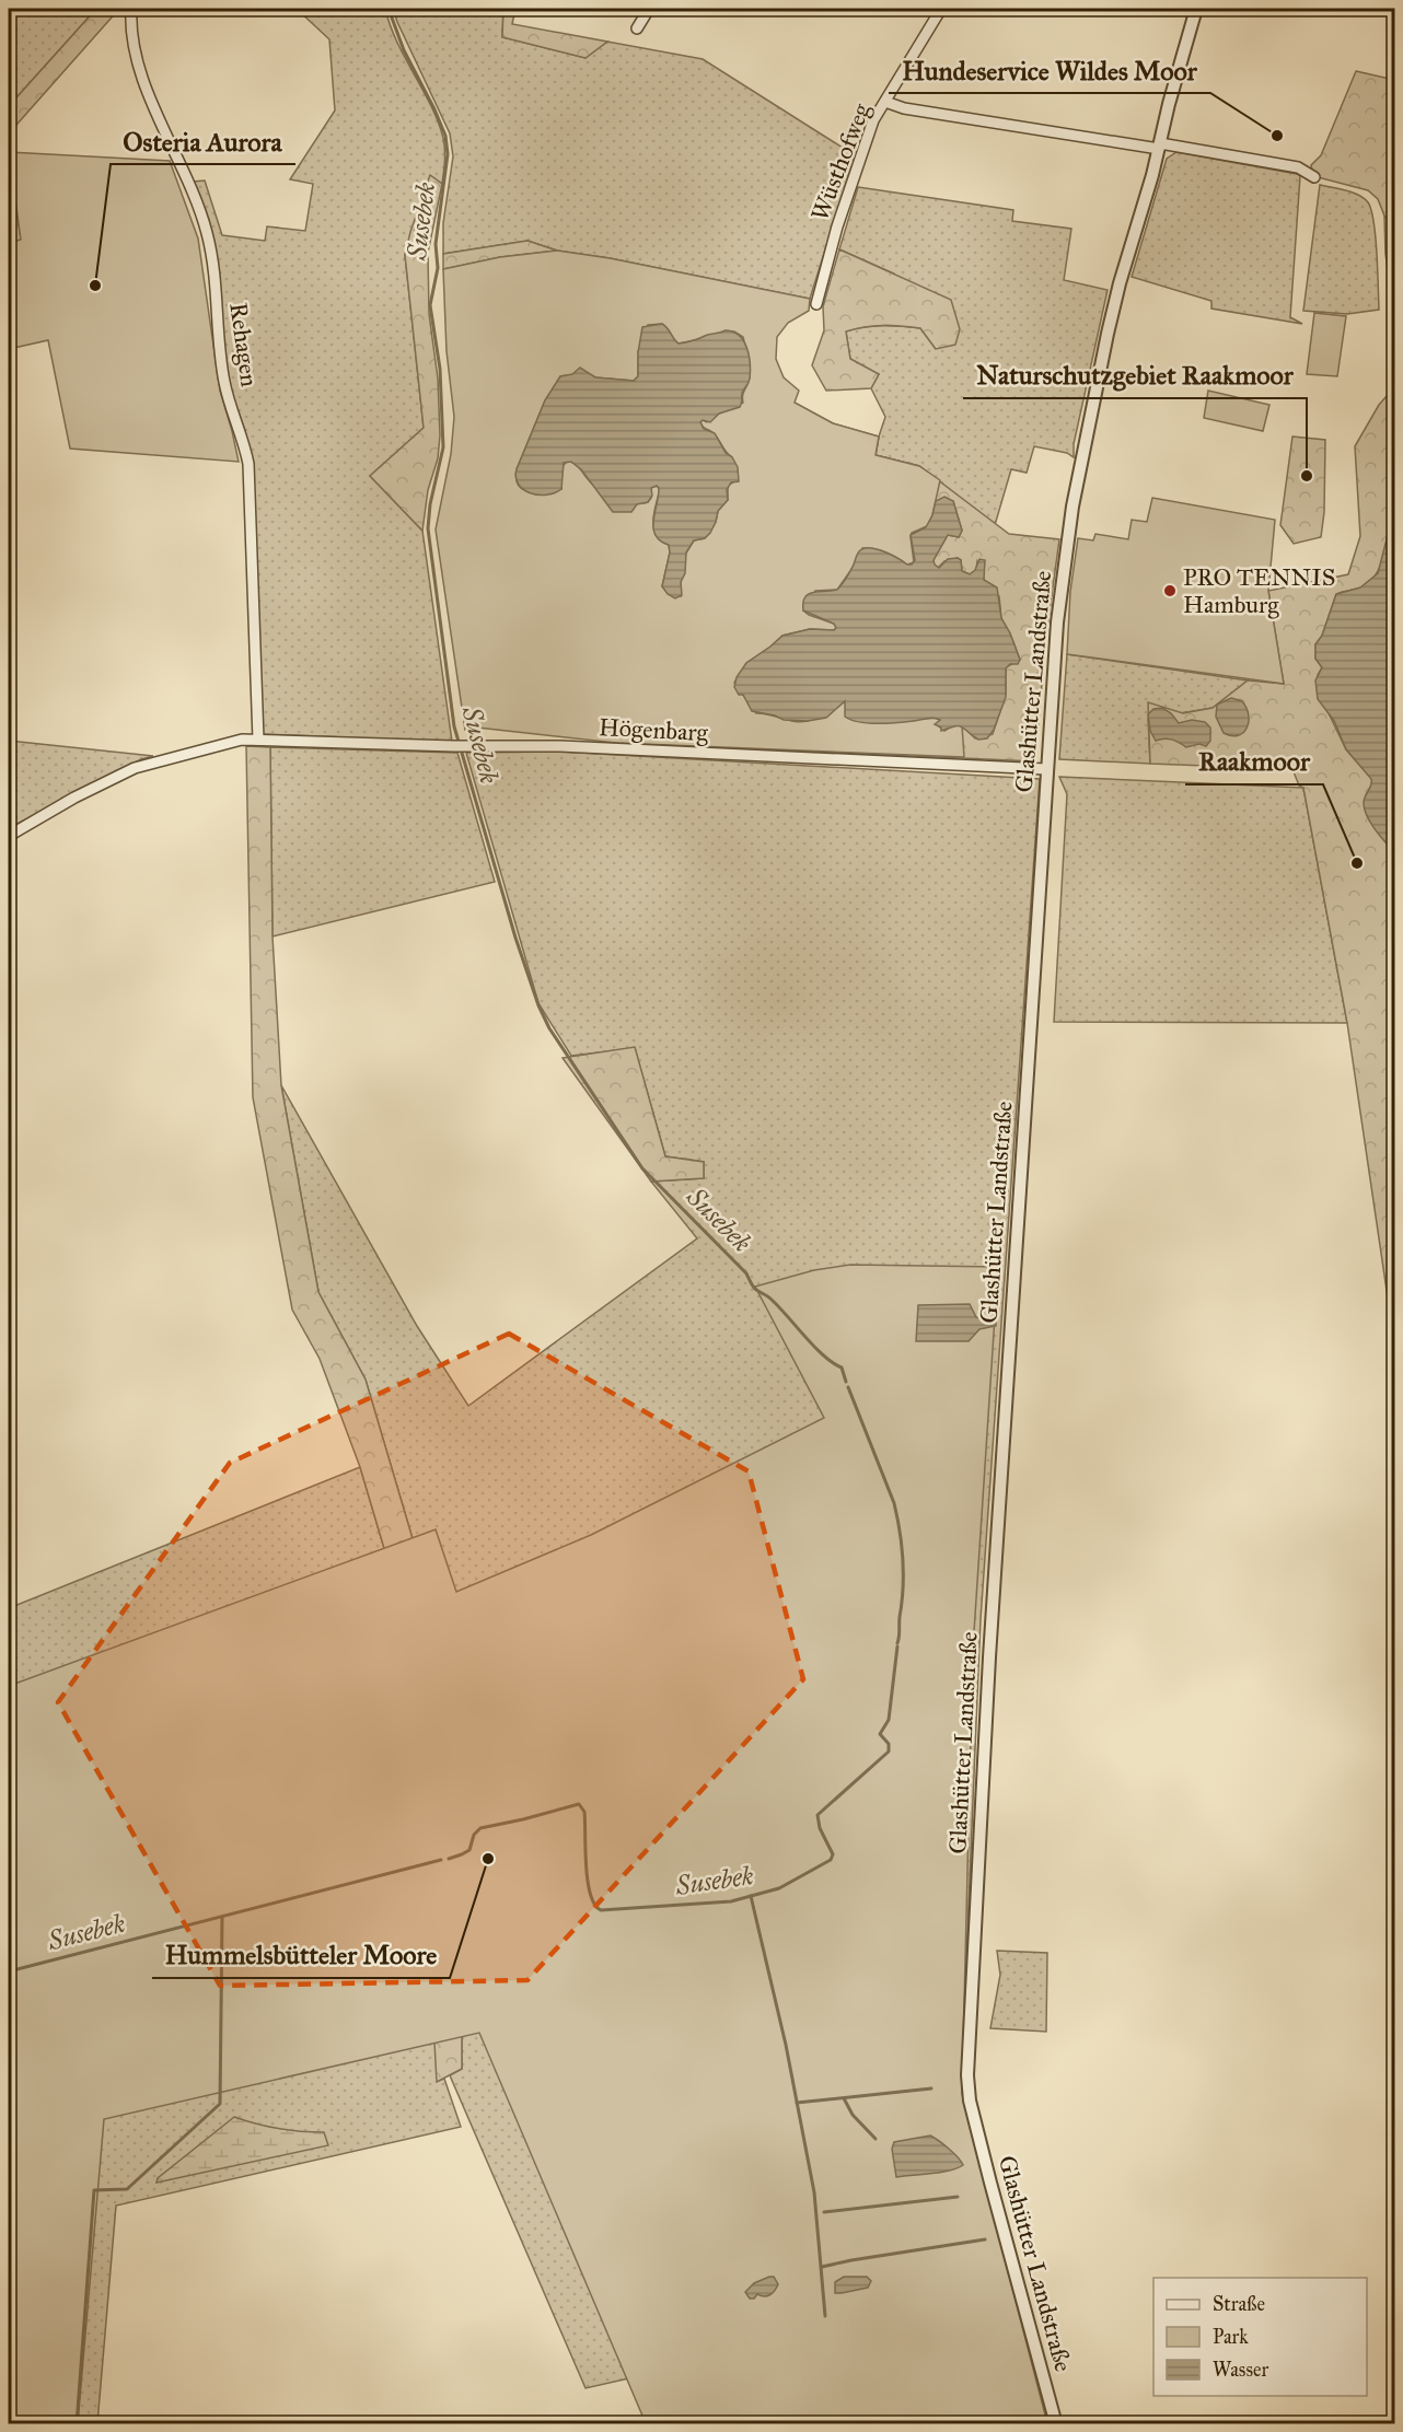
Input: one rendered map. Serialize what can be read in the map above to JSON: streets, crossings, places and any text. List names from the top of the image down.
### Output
{
  "streets": {
    "street": [
      "Wüsthofweg",
      "Rehagen",
      "Glashütter Landstraße",
      "Högenbarg"
    ]
  },
  "crossings": [
    ["Rehagen", "Högenbarg"],
    ["Glashütter Landstraße", "Högenbarg"]
  ],
  "water": ["Susebek"],
  "places": [
    "Hundeservice Wildes Moor",
    "Osteria Aurora",
    "Naturschutzgebiet Raakmoor",
    "PRO TENNIS Hamburg",
    "Raakmoor",
    "Hummelsbütteler Moore"
  ],
  "legend": ["Straße", "Park", "Wasser"]
}
